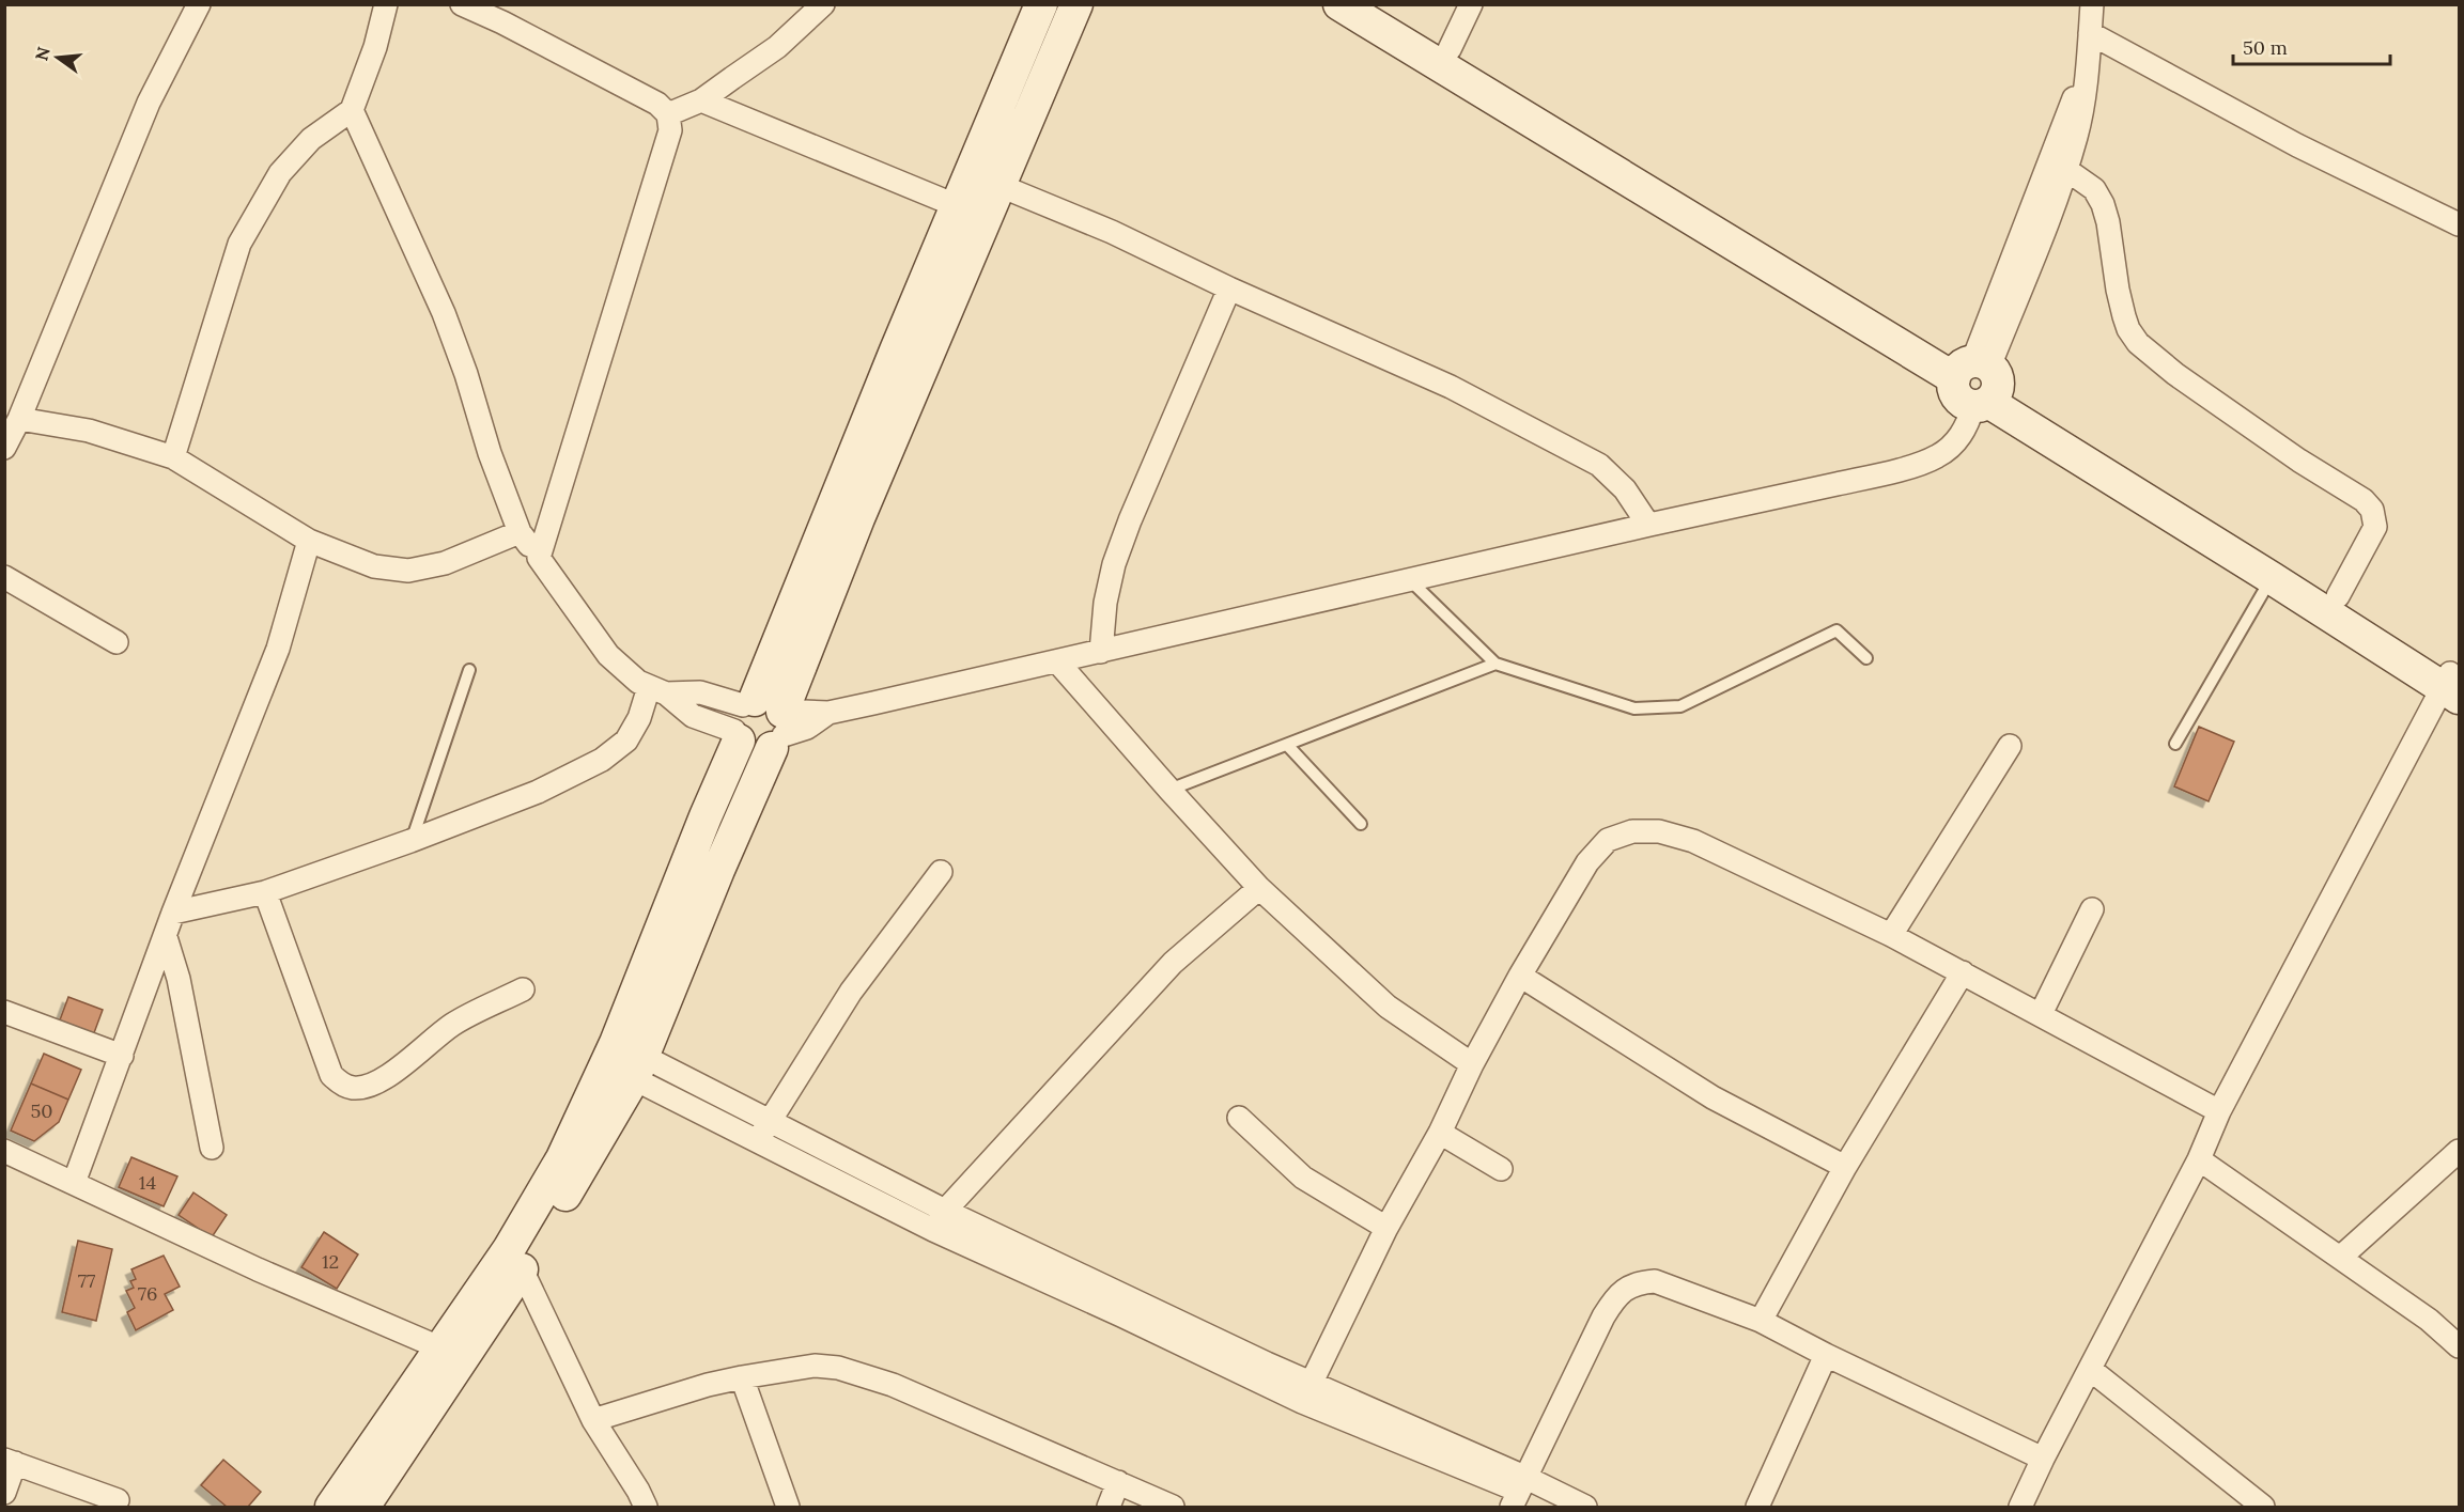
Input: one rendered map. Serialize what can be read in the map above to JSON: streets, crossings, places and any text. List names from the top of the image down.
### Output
{
  "house_numbers": [
    "50",
    "14",
    "12",
    "77",
    "76"
  ],
  "scale_bar": "50 m",
  "north": "left"
}
